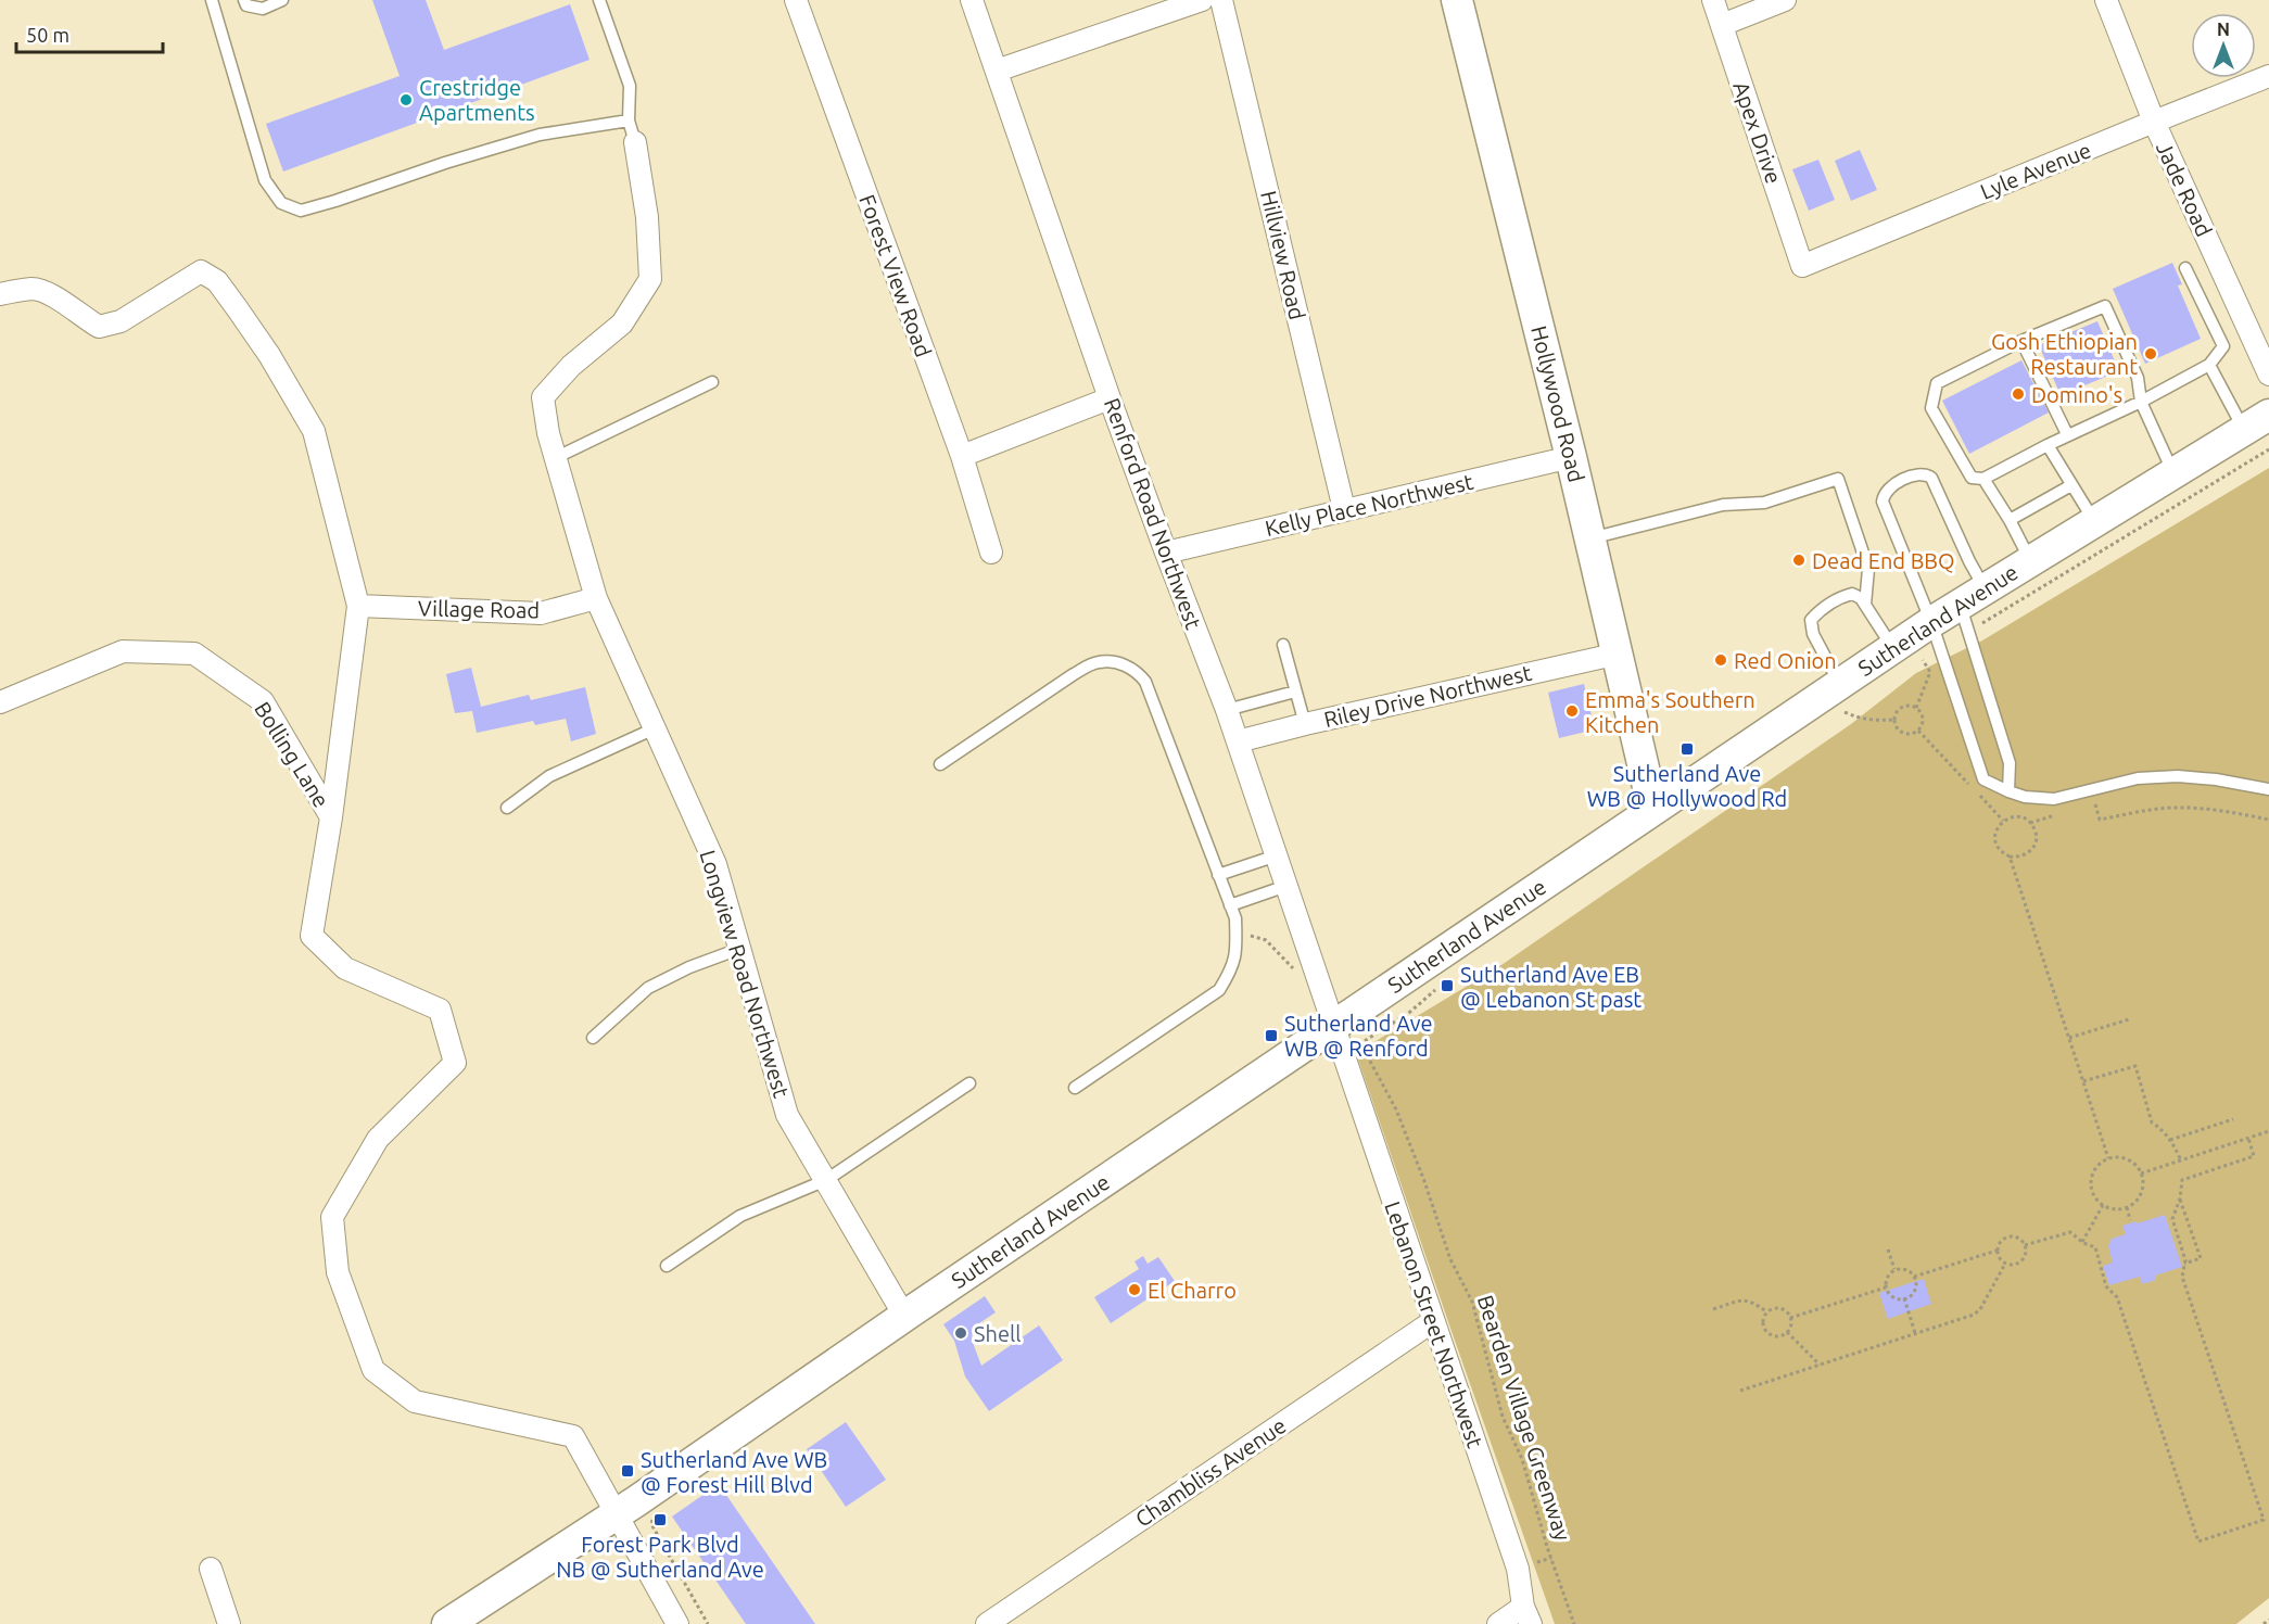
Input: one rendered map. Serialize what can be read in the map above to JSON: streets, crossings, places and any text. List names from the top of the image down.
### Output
{
  "streets": {
    "street": [
      "Apex Drive",
      "Lyle Avenue",
      "Jade Road",
      "Hillview Road",
      "Forest View Road",
      "Hollywood Road",
      "Kelly Place Northwest",
      "Renford Road Northwest",
      "Village Road",
      "Sutherland Avenue",
      "Riley Drive Northwest",
      "Bolling Lane",
      "Longview Road Northwest",
      "Lebanon Street Northwest",
      "Chambliss Avenue"
    ],
    "path": ["Bearden Village Greenway"]
  },
  "crossings": [
    ["Apex Drive", "Lyle Avenue"],
    ["Lyle Avenue", "Jade Road"],
    ["Hillview Road", "Kelly Place Northwest"],
    ["Hollywood Road", "Kelly Place Northwest"],
    ["Hollywood Road", "Sutherland Avenue"],
    ["Hollywood Road", "Riley Drive Northwest"],
    ["Kelly Place Northwest", "Renford Road Northwest"],
    ["Renford Road Northwest", "Sutherland Avenue"],
    ["Renford Road Northwest", "Riley Drive Northwest"],
    ["Renford Road Northwest", "Lebanon Street Northwest"],
    ["Village Road", "Longview Road Northwest"],
    ["Sutherland Avenue", "Longview Road Northwest"],
    ["Sutherland Avenue", "Lebanon Street Northwest"],
    ["Lebanon Street Northwest", "Chambliss Avenue"]
  ],
  "places": {
    "other": [
      "Crestridge Apartments",
      "Gosh Ethiopian Restaurant",
      "Domino's",
      "Dead End BBQ",
      "Red Onion",
      "Emma's Southern Kitchen",
      "El Charro",
      "Shell"
    ],
    "transit": [
      "Sutherland Ave WB @ Hollywood Rd",
      "Sutherland Ave EB @ Lebanon St past",
      "Sutherland Ave WB @ Renford",
      "Sutherland Ave WB @ Forest Hill Blvd",
      "Forest Park Blvd NB @ Sutherland Ave"
    ]
  },
  "scale_bar": "50 m",
  "north": "top"
}
